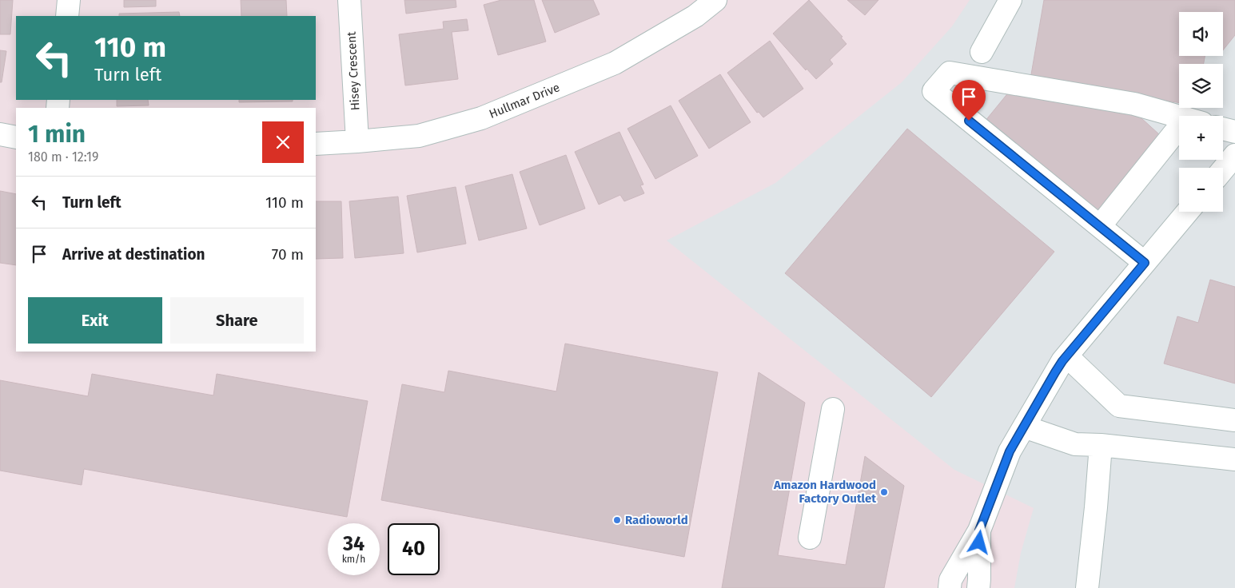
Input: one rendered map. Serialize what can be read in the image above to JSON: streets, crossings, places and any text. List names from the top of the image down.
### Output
{
  "streets": {
    "street": ["Hisey Crescent", "Hullmar Drive"]
  },
  "crossings": [
    ["Hisey Crescent", "Hullmar Drive"]
  ],
  "places": ["Amazon Hardwood Factory Outlet", "Radioworld"],
  "page": {
    "map_buttons": ["+", "−"],
    "turn": ["110 m", "Turn left"],
    "heading": ["1 min", "180 m · 12:19"],
    "list": [
      {
        "name": "Turn left",
        "value": "110 m"
      },
      {
        "name": "Arrive at destination",
        "value": "70 m"
      }
    ],
    "buttons": ["Exit", "Share"],
    "speed": "34 km/h",
    "limit": "40"
  }
}
